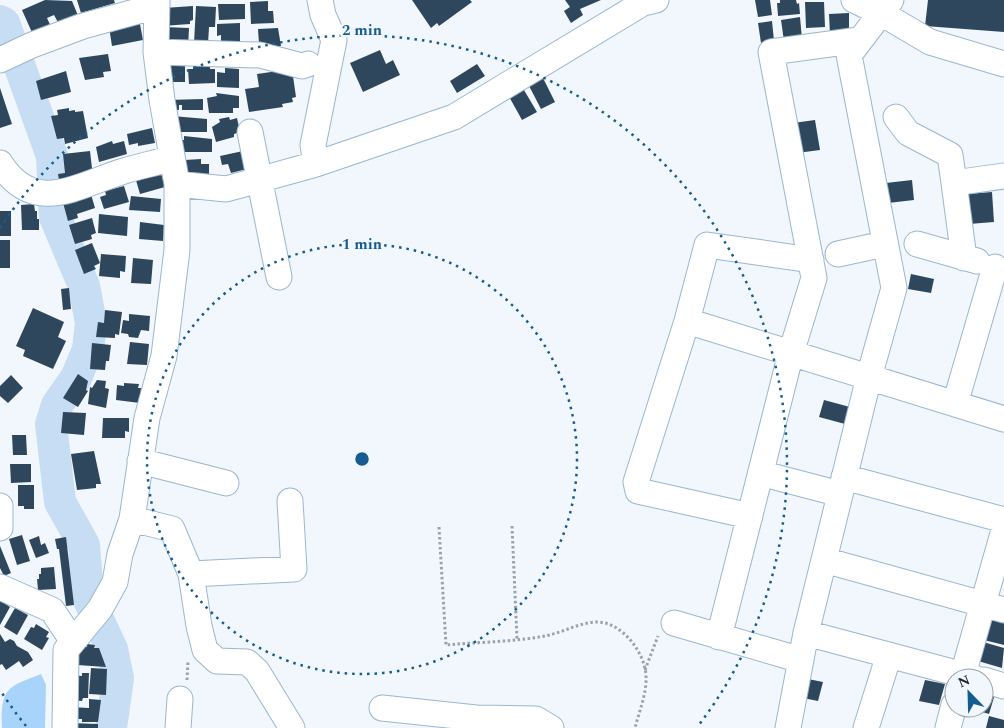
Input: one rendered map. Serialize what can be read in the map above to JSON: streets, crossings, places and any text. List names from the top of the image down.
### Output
{
  "north": "top left",
  "rings": ["2 min", "1 min"]
}
